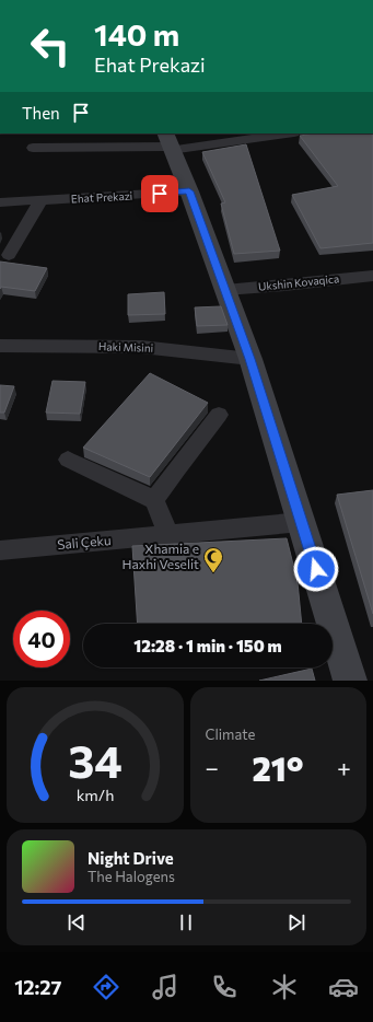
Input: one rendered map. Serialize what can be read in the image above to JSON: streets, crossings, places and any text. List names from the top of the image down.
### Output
{
  "streets": {
    "street": [
      "Ehat Prekazi",
      "Ukshin Kovaqica",
      "Haki Misini",
      "Sali Çeku"
    ]
  },
  "places": {
    "mosque": ["Xhamia e Haxhi Veselit"]
  },
  "page": {
    "turn": ["140 m", "Ehat Prekazi"],
    "then": "Then",
    "limit": "40",
    "trip": "12:28 · 1 min · 150 m",
    "tile": "Climate",
    "heat": ["−", "21°", "+"],
    "song": ["Night Drive", "The Halogens"],
    "tabs": "12:27",
    "gauge": ["34", "km/h"]
  }
}
